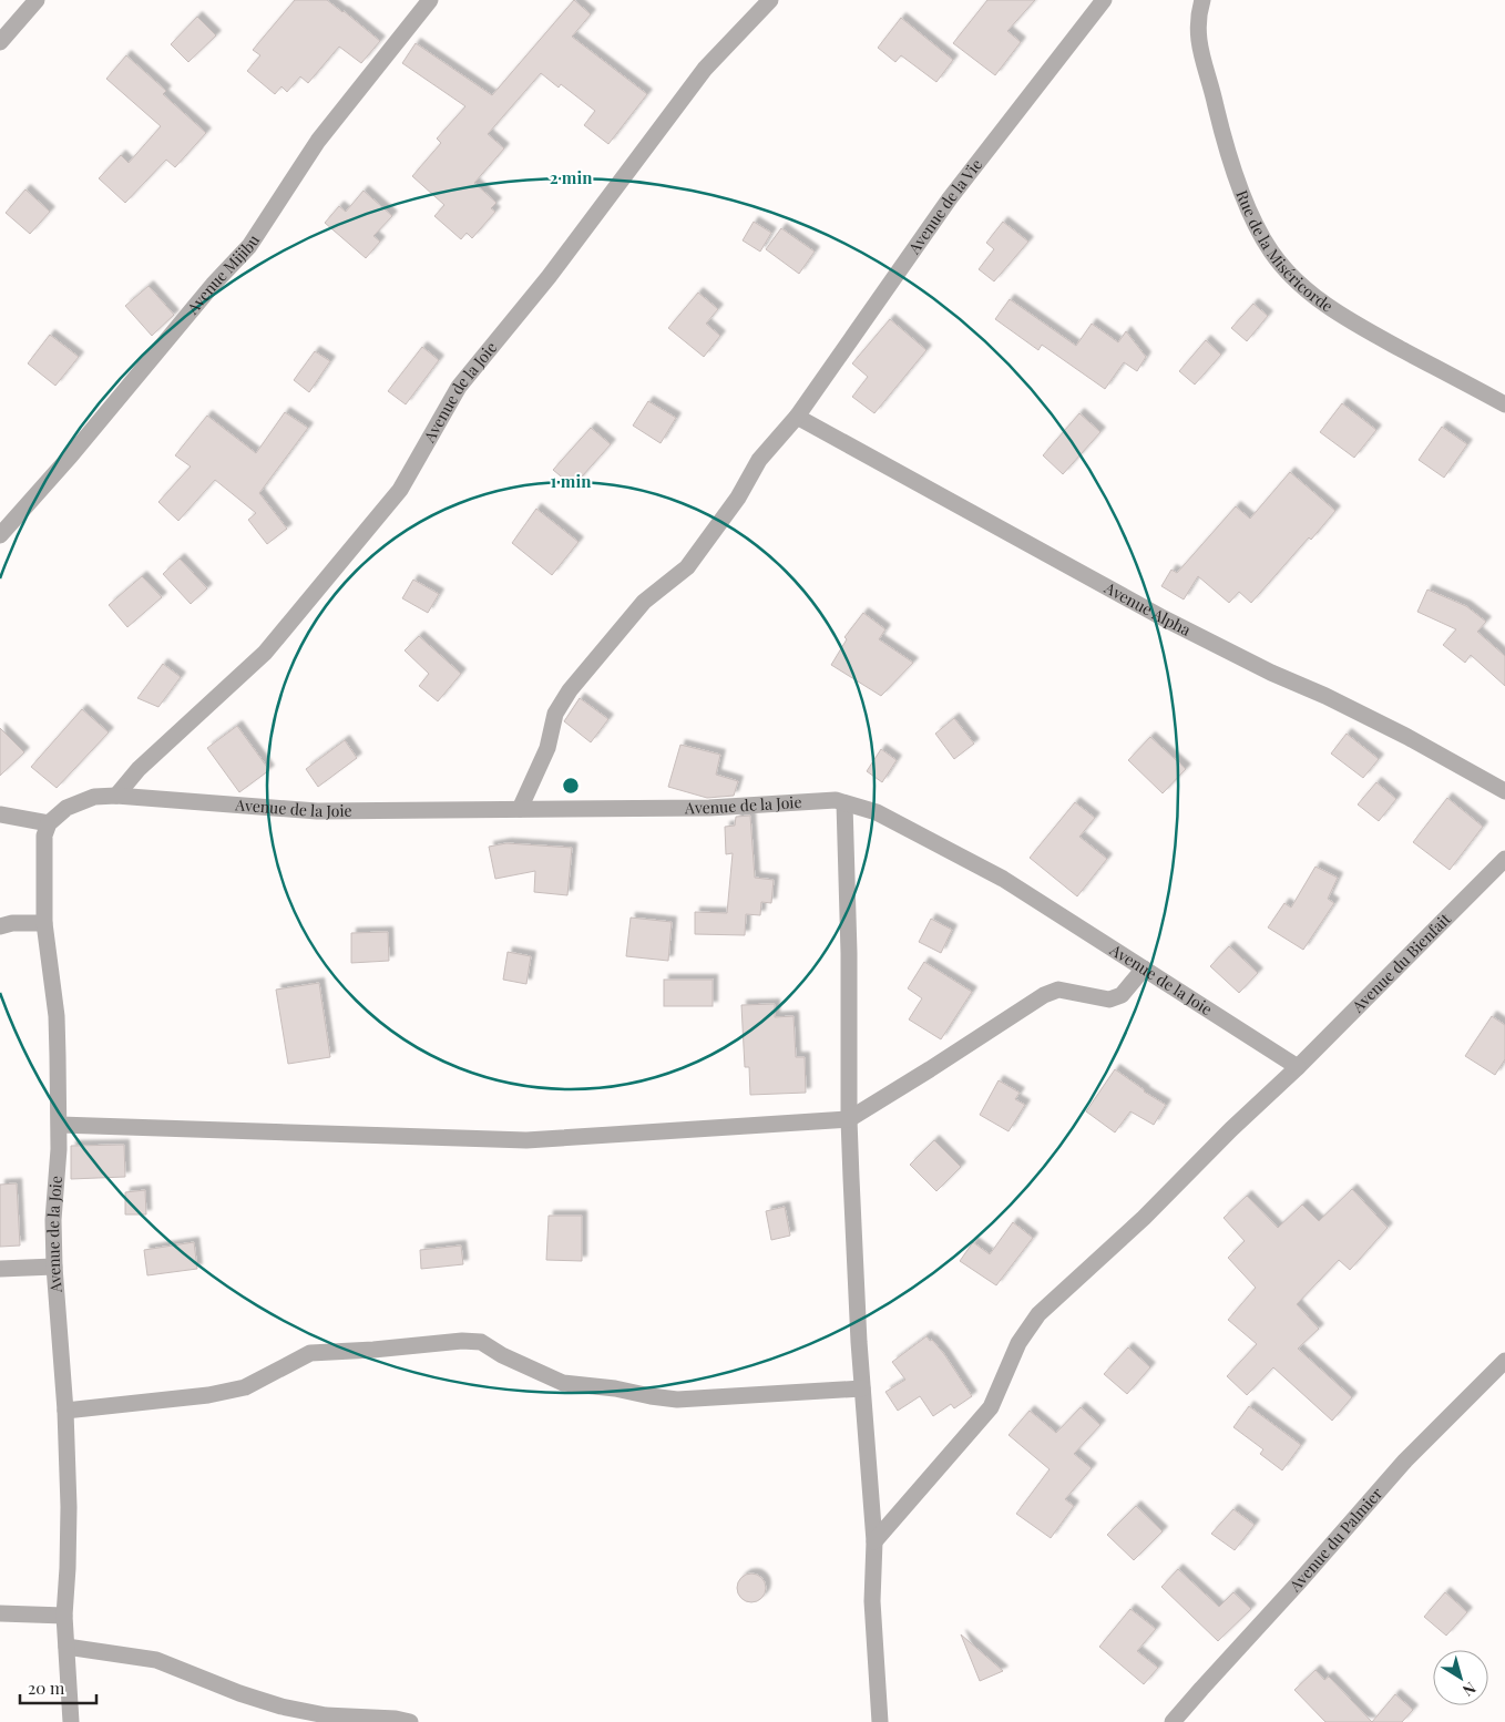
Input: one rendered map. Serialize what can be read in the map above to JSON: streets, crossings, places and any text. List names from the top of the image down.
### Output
{
  "streets": {
    "street": [
      "Avenue de la Vie",
      "Rue de la Miséricorde",
      "Avenue Mijibu",
      "Avenue de la Joie",
      "Avenue Alpha",
      "Avenue du Bienfait",
      "Avenue du Palmier"
    ]
  },
  "crossings": [
    ["Avenue de la Vie", "Avenue de la Joie"],
    ["Avenue de la Vie", "Avenue Alpha"],
    ["Avenue de la Joie", "Avenue du Bienfait"]
  ],
  "scale_bar": "20 m",
  "north": "bottom right",
  "rings": ["2 min", "1 min"]
}
